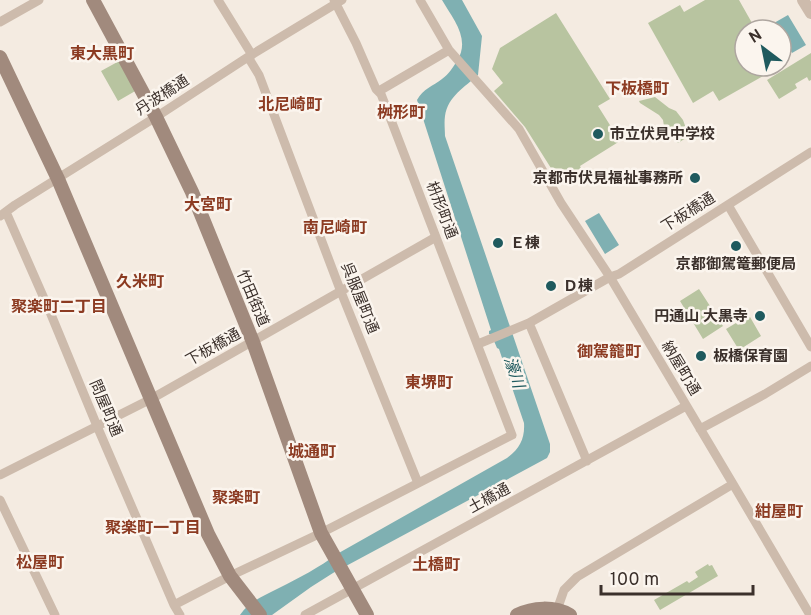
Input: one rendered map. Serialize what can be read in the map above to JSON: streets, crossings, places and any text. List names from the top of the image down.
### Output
{
  "streets": {
    "main road": ["竹田街道"],
    "street": [
      "丹波橋通",
      "枡形町通",
      "下板橋通",
      "呉服屋町通",
      "納屋町通",
      "問屋町通",
      "土橋通"
    ]
  },
  "crossings": [
    ["丹波橋通", "枡形町通"],
    ["丹波橋通", "竹田街道"],
    ["丹波橋通", "呉服屋町通"],
    ["丹波橋通", "問屋町通"],
    ["枡形町通", "下板橋通"],
    ["枡形町通", "呉服屋町通"],
    ["下板橋通", "竹田街道"],
    ["下板橋通", "呉服屋町通"],
    ["下板橋通", "納屋町通"],
    ["下板橋通", "問屋町通"],
    ["竹田街道", "土橋通"],
    ["納屋町通", "土橋通"]
  ],
  "districts": [
    "東大黒町",
    "下板橋町",
    "北尼崎町",
    "桝形町",
    "大宮町",
    "南尼崎町",
    "久米町",
    "聚楽町二丁目",
    "御駕籠町",
    "東堺町",
    "城通町",
    "聚楽町",
    "紺屋町",
    "聚楽町一丁目",
    "松屋町",
    "土橋町"
  ],
  "water": ["濠川"],
  "places": [
    "市立伏見中学校",
    "京都市伏見福祉事務所",
    "Ｅ棟",
    "京都御駕篭郵便局",
    "Ｄ棟",
    "円通山 大黒寺",
    "板橋保育園"
  ],
  "scale_bar": "100 m",
  "north": "top left"
}
